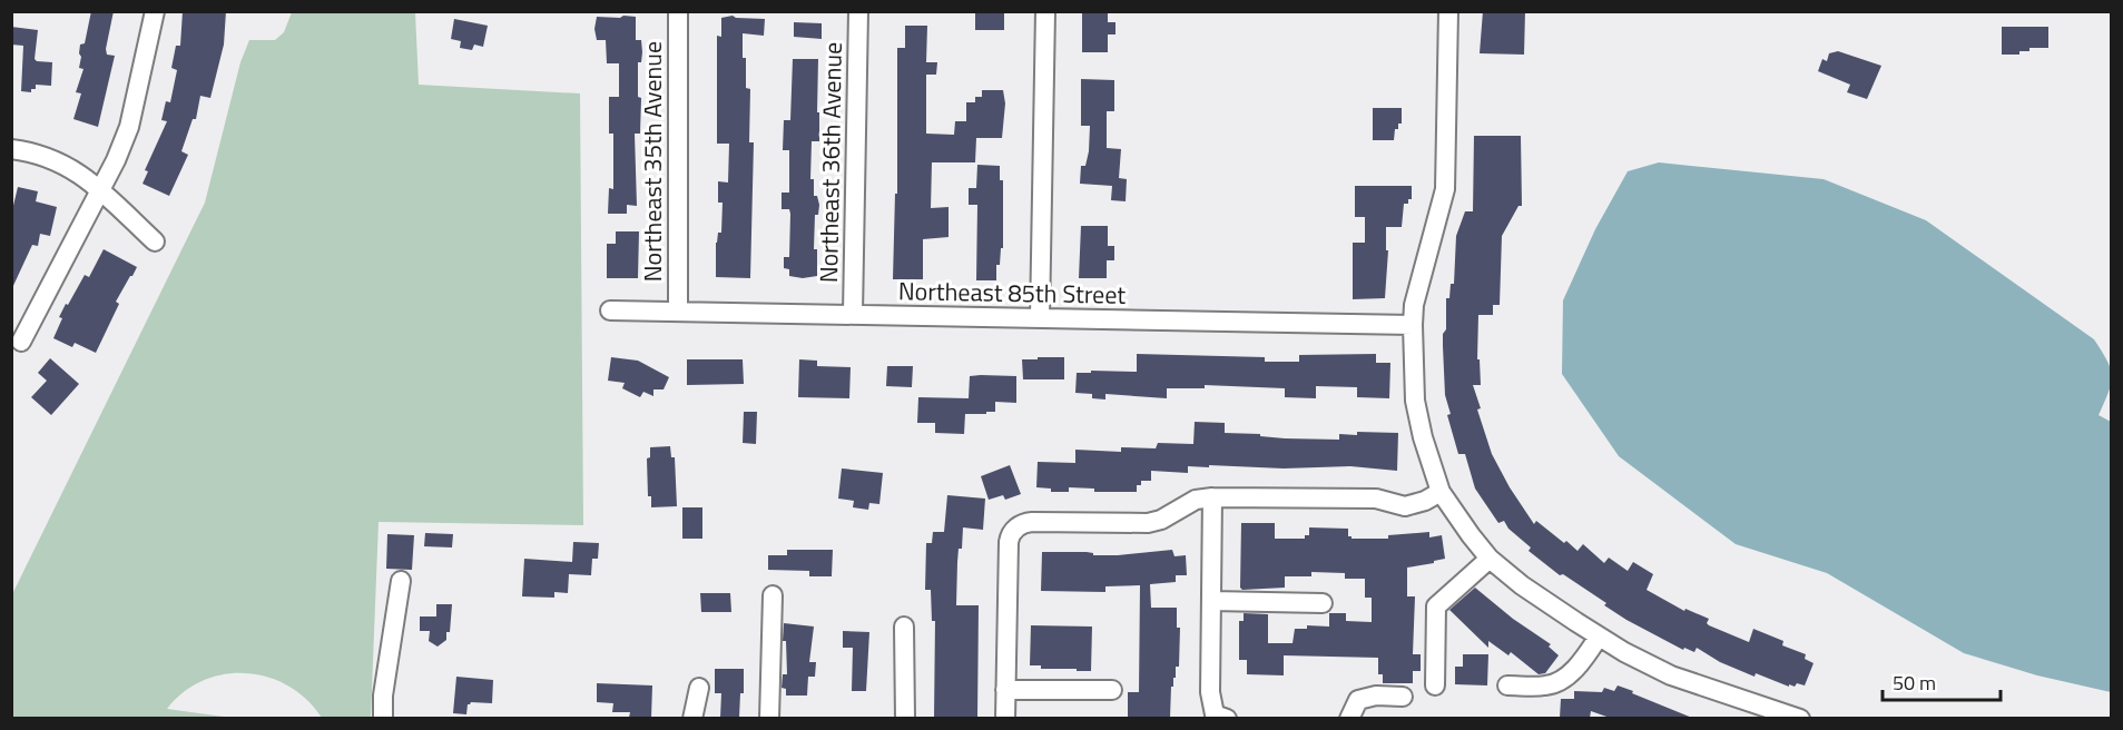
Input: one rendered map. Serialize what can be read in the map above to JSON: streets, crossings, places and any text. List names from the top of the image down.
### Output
{
  "streets": {
    "street": ["Northeast 35th Avenue", "Northeast 36th Avenue", "Northeast 85th Street"]
  },
  "crossings": [
    ["Northeast 35th Avenue", "Northeast 85th Street"],
    ["Northeast 36th Avenue", "Northeast 85th Street"]
  ],
  "scale_bar": "50 m"
}
